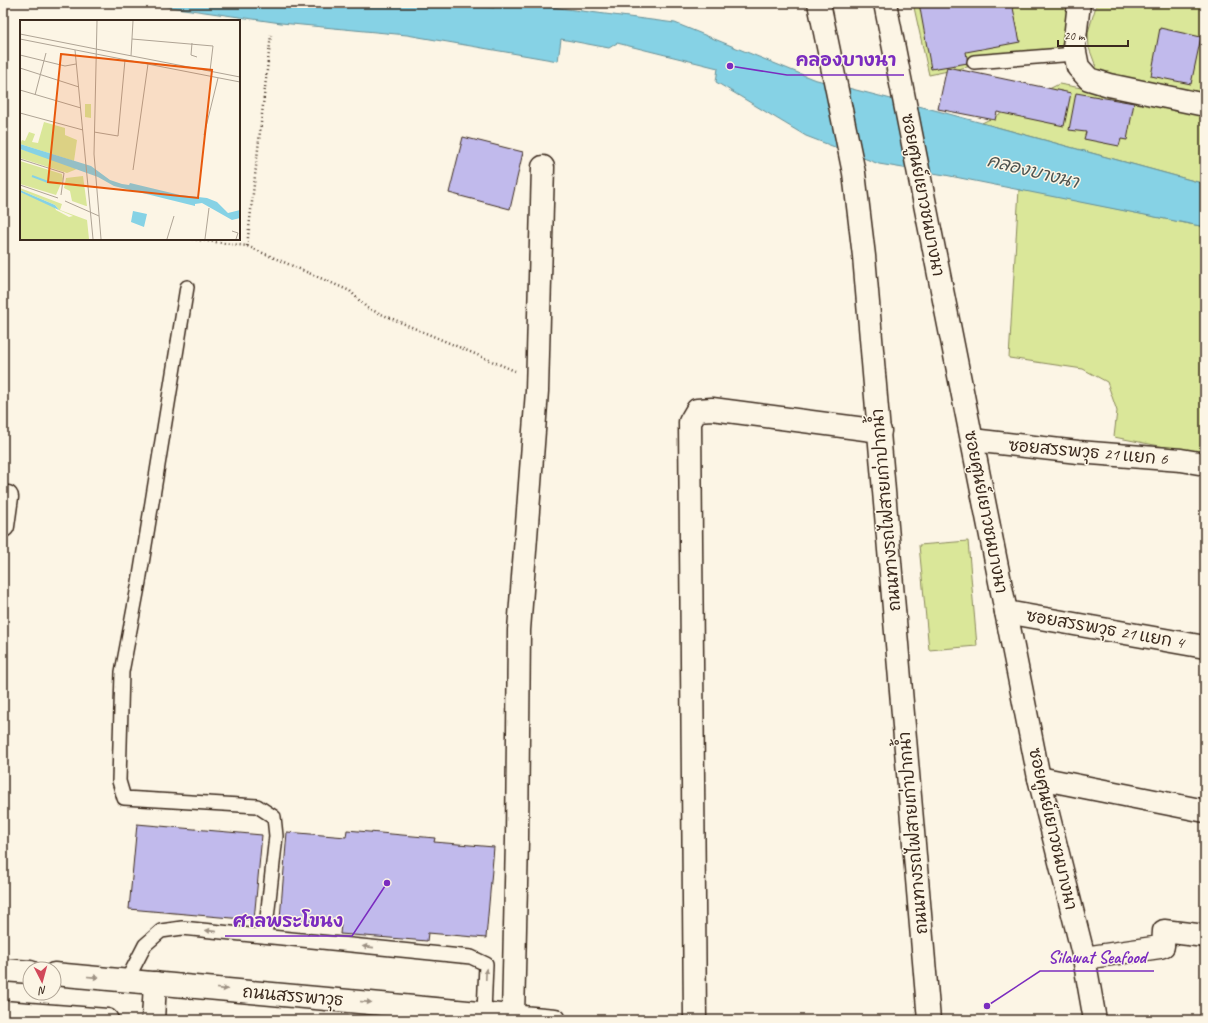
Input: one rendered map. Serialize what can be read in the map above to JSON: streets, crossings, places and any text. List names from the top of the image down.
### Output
{
  "streets": {
    "street": [
      "ซอยศูนย์เยาวชนบางนา",
      "ซอยสรรพวุธ 21 แยก 6",
      "ถนนทางรถไฟสายเก่าปากน้ำ",
      "ซอยสรรพวุธ 21 แยก 4",
      "ถนนสรรพาวุธ"
    ]
  },
  "crossings": [
    ["ซอยศูนย์เยาวชนบางนา", "ซอยสรรพวุธ 21 แยก 6"],
    ["ซอยศูนย์เยาวชนบางนา", "ซอยสรรพวุธ 21 แยก 4"]
  ],
  "one_way": ["ถนนสรรพาวุธ"],
  "water": ["คลองบางนา"],
  "places": ["คลองบางนา", "ศาลพระโขนง", "Silawat Seafood"],
  "scale_bar": "20 m",
  "north": "bottom"
}
